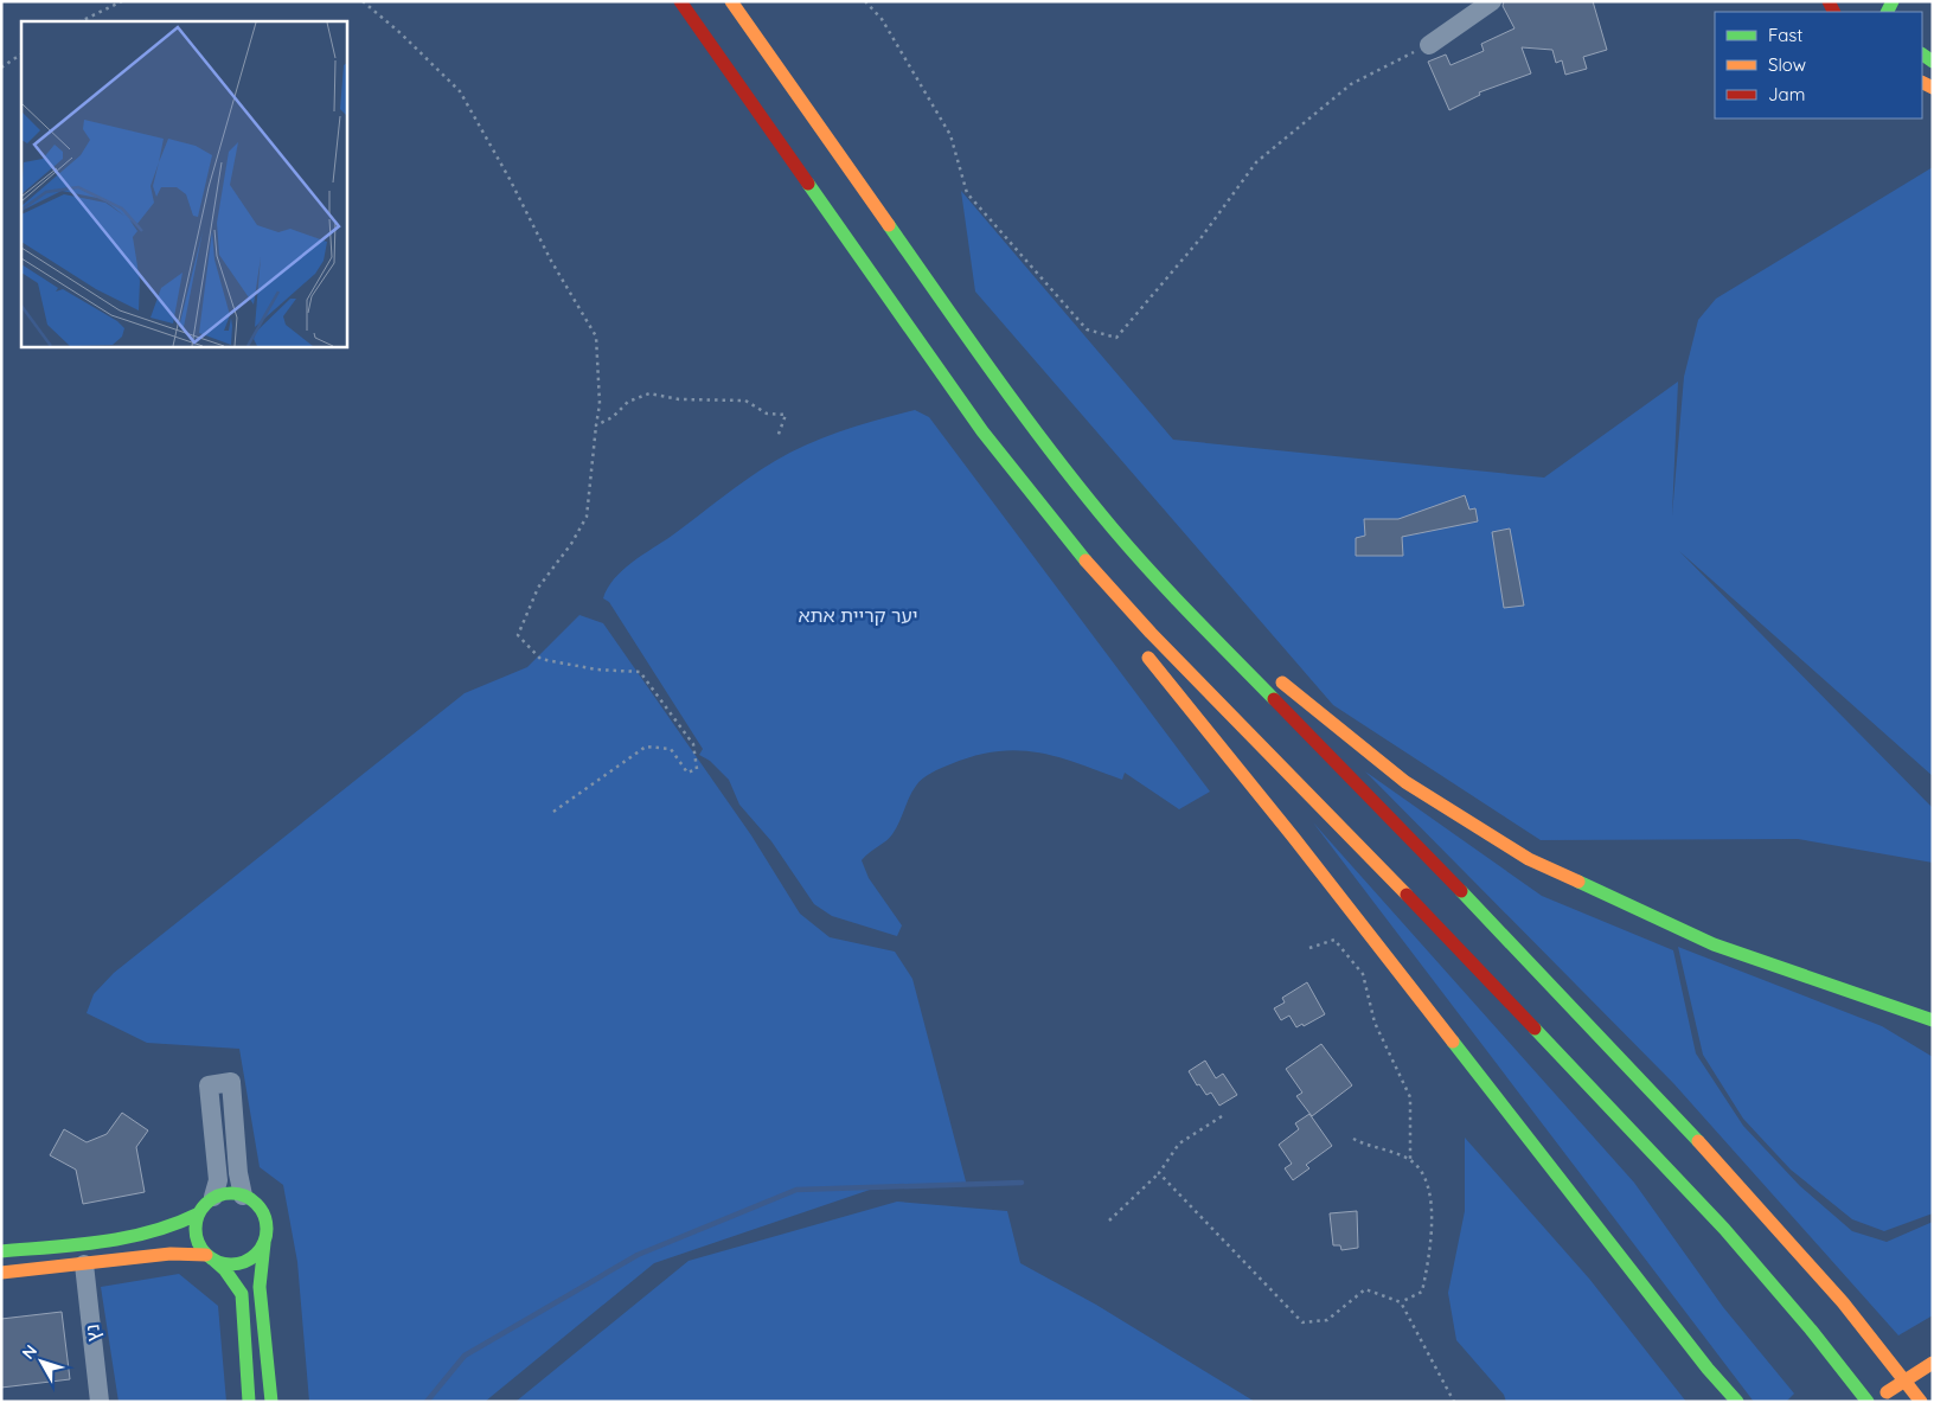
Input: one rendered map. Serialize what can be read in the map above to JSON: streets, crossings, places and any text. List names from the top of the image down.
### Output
{
  "streets": {
    "street": ["נץ"]
  },
  "parks": ["יער קריית אתא"],
  "legend": ["Fast", "Slow", "Jam"],
  "north": "top left"
}
